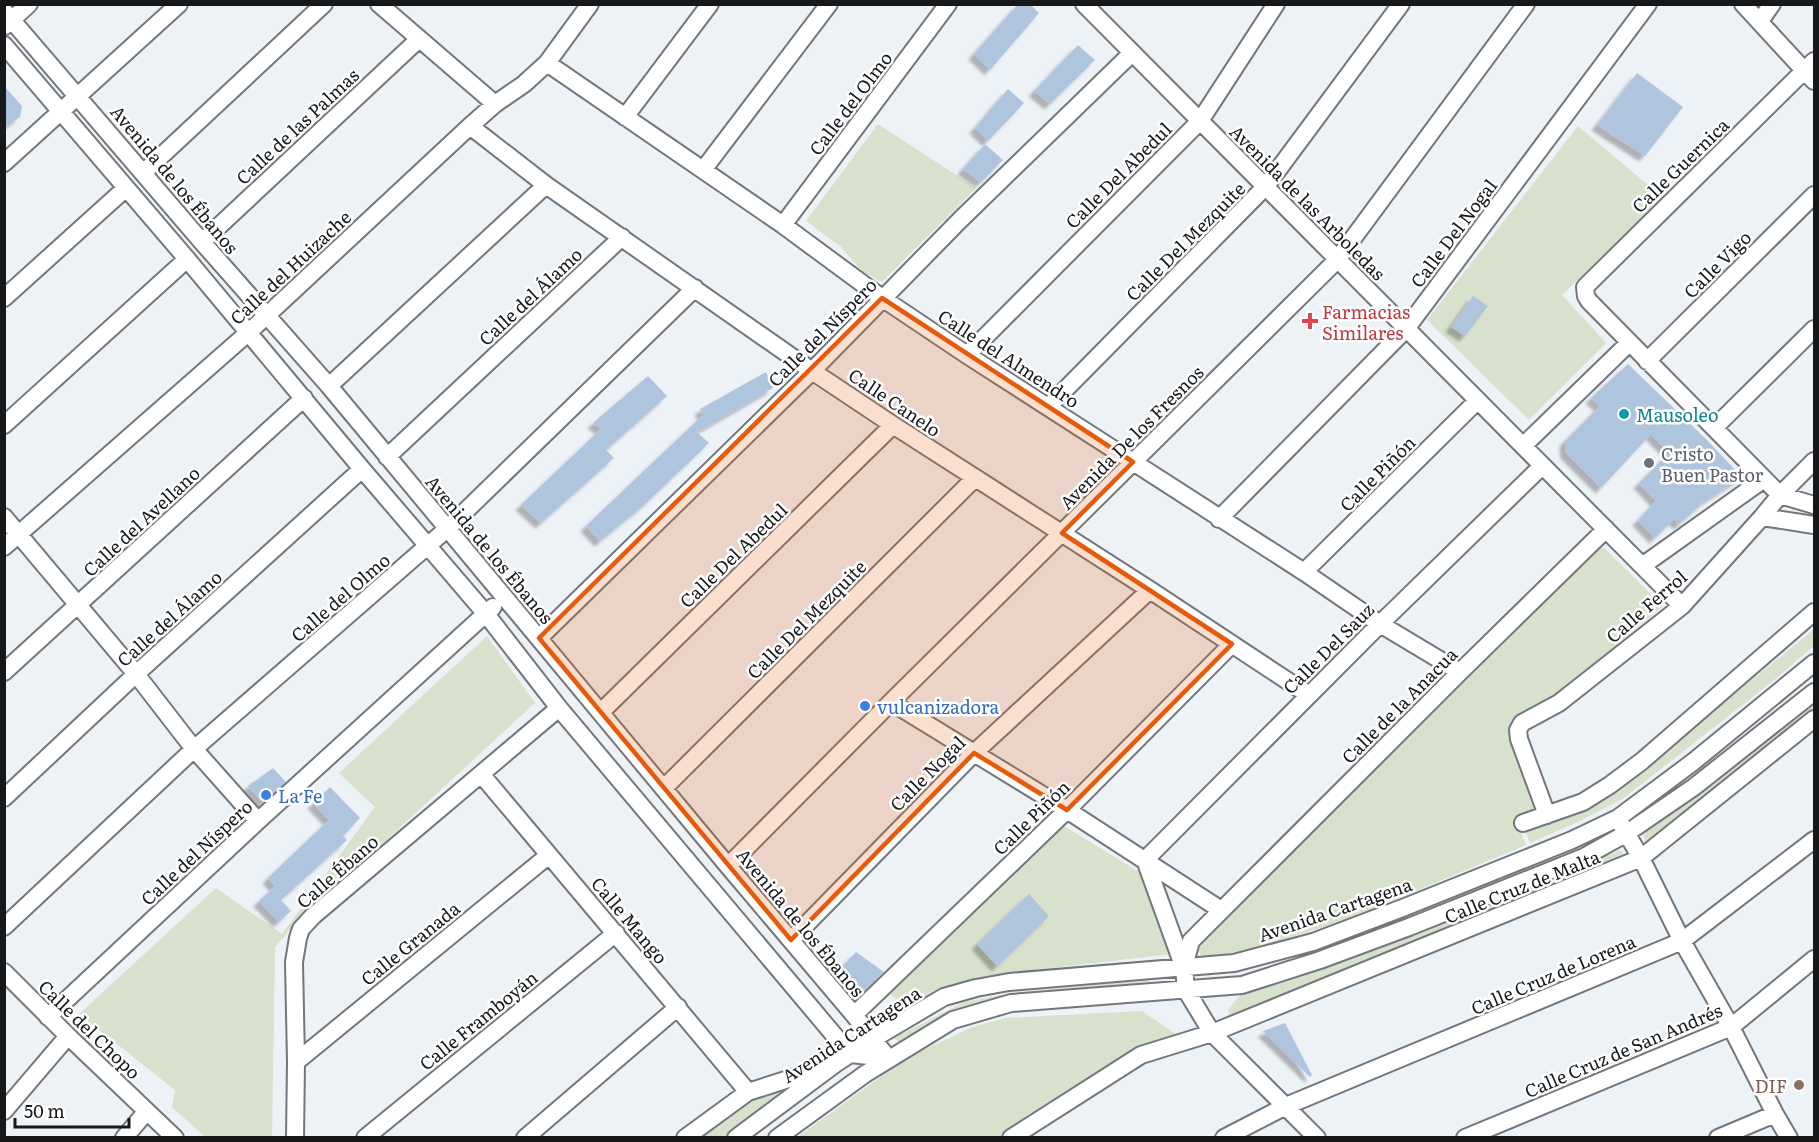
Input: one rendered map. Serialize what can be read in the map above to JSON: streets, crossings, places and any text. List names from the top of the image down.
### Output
{
  "streets": {
    "street": [
      "Calle del Olmo",
      "Calle de las Palmas",
      "Calle Guernica",
      "Calle Del Abedul",
      "Avenida de los Ébanos",
      "Avenida de las Arboledas",
      "Calle Del Nogal",
      "Calle Del Mezquite",
      "Calle Vigo",
      "Calle del Huizache",
      "Calle del Álamo",
      "Calle del Níspero",
      "Calle del Almendro",
      "Calle Canelo",
      "Avenida De los Fresnos",
      "Calle Piñón",
      "Calle del Avellano",
      "Calle Ferrol",
      "Calle Del Sauz",
      "Calle de la Anacua",
      "Calle Nogal",
      "Calle Ébano",
      "Calle Cruz de Malta",
      "Avenida Cartagena",
      "Calle Mango",
      "Calle Granada",
      "Calle Cruz de Lorena",
      "Calle Framboyán",
      "Calle del Chopo",
      "Calle Cruz de San Andrés"
    ]
  },
  "crossings": [
    ["Calle del Olmo", "Avenida de los Ébanos"],
    ["Calle del Olmo", "Calle del Almendro"],
    ["Calle del Olmo", "Calle Canelo"],
    ["Calle de las Palmas", "Avenida de los Ébanos"],
    ["Calle Del Abedul", "Avenida de los Ébanos"],
    ["Calle Del Abedul", "Avenida de las Arboledas"],
    ["Calle Del Abedul", "Calle del Almendro"],
    ["Calle Del Abedul", "Calle Canelo"],
    ["Avenida de los Ébanos", "Calle Del Mezquite"],
    ["Avenida de los Ébanos", "Calle del Huizache"],
    ["Avenida de los Ébanos", "Calle del Álamo"],
    ["Avenida de los Ébanos", "Calle del Níspero"],
    ["Avenida de los Ébanos", "Avenida De los Fresnos"],
    ["Avenida de los Ébanos", "Calle Piñón"],
    ["Avenida de los Ébanos", "Calle Nogal"],
    ["Avenida de los Ébanos", "Avenida Cartagena"],
    ["Avenida de las Arboledas", "Calle Del Nogal"],
    ["Avenida de las Arboledas", "Calle Del Mezquite"],
    ["Avenida de las Arboledas", "Calle del Níspero"],
    ["Avenida de las Arboledas", "Avenida De los Fresnos"],
    ["Avenida de las Arboledas", "Calle Piñón"],
    ["Avenida de las Arboledas", "Calle Ferrol"],
    ["Avenida de las Arboledas", "Calle Del Sauz"],
    ["Avenida de las Arboledas", "Calle de la Anacua"],
    ["Calle Del Nogal", "Calle del Almendro"],
    ["Calle Del Mezquite", "Calle del Almendro"],
    ["Calle Del Mezquite", "Calle Canelo"],
    ["Calle del Huizache", "Calle del Almendro"],
    ["Calle del Huizache", "Calle Canelo"],
    ["Calle del Álamo", "Calle Canelo"],
    ["Calle del Níspero", "Calle del Almendro"],
    ["Calle del Níspero", "Calle Canelo"],
    ["Calle del Níspero", "Calle del Chopo"],
    ["Calle del Almendro", "Avenida De los Fresnos"],
    ["Calle del Almendro", "Calle Piñón"],
    ["Calle del Almendro", "Calle Del Sauz"],
    ["Calle del Almendro", "Calle de la Anacua"],
    ["Calle Canelo", "Avenida De los Fresnos"],
    ["Calle Canelo", "Calle Piñón"],
    ["Calle Canelo", "Calle Del Sauz"],
    ["Calle Canelo", "Calle Nogal"],
    ["Calle de la Anacua", "Avenida Cartagena"],
    ["Calle Ébano", "Calle Mango"],
    ["Calle Ébano", "Calle Granada"],
    ["Calle Mango", "Calle Granada"],
    ["Calle Mango", "Calle Framboyán"]
  ],
  "places": {
    "health": ["Farmacias Similares"],
    "other": [
      "Mausoleo",
      "Cristo Buen Pastor",
      "vulcanizadora",
      "La Fe",
      "DIF"
    ]
  },
  "scale_bar": "50 m"
}
